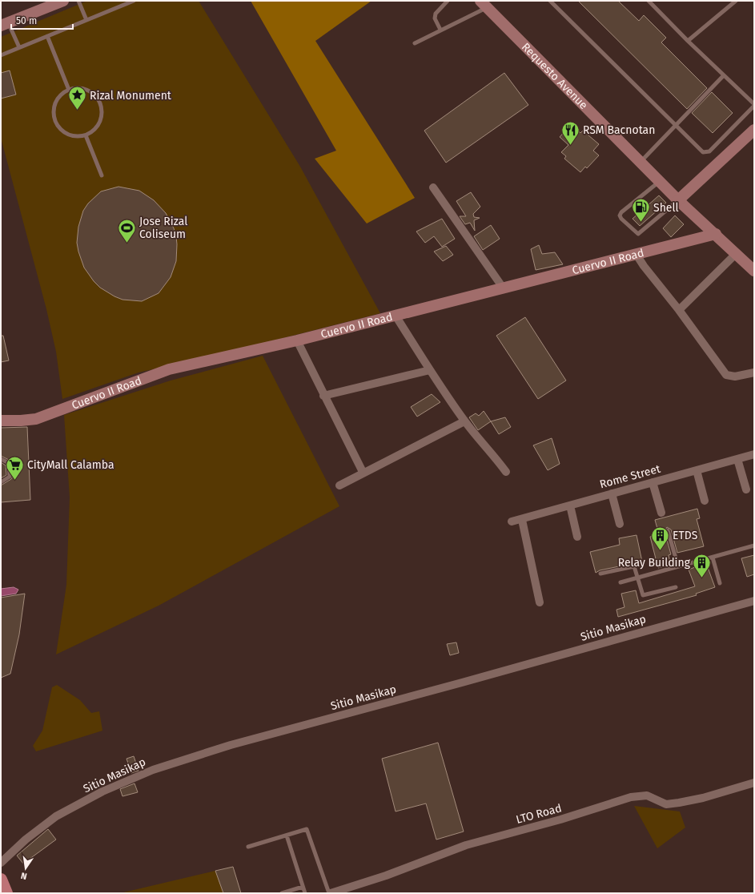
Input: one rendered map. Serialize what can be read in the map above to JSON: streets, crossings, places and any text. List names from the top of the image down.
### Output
{
  "streets": {
    "street": [
      "Requesto Avenue",
      "Cuervo II Road",
      "Rome Street",
      "Sitio Masikap",
      "LTO Road"
    ]
  },
  "crossings": [
    ["Requesto Avenue", "Cuervo II Road"]
  ],
  "places": {
    "place": ["Rizal Monument"],
    "restaurant": ["RSM Bacnotan"],
    "fuel station": ["Shell"],
    "sports": ["Jose Rizal Coliseum"],
    "supermarket": ["CityMall Calamba"],
    "building": ["ETDS", "Relay Building"]
  },
  "scale_bar": "50 m",
  "north": "bottom"
}
